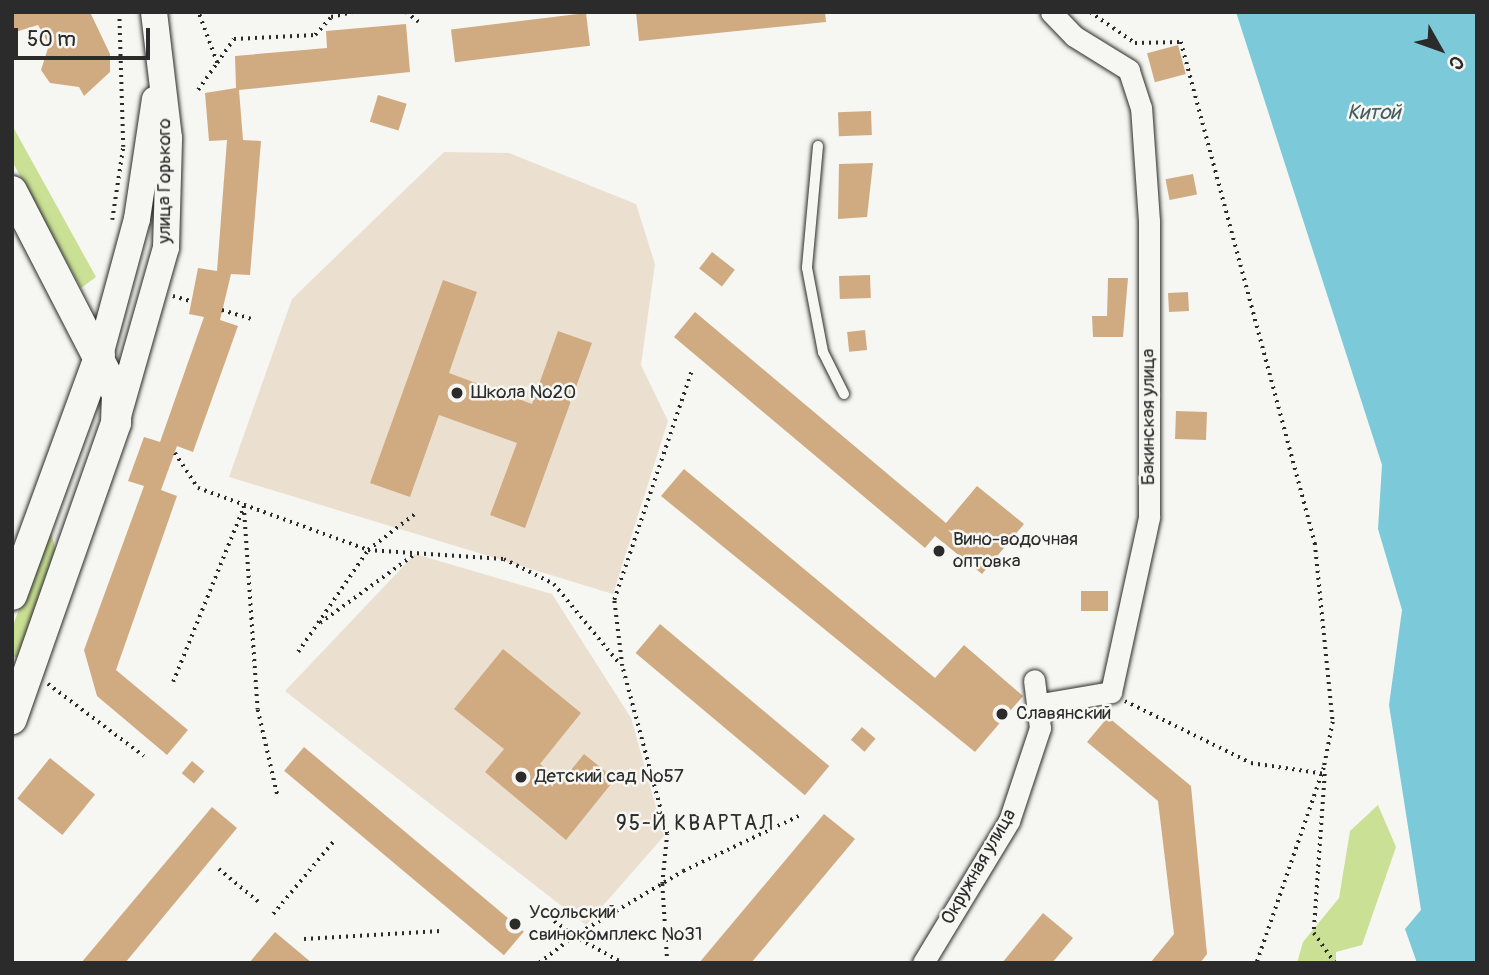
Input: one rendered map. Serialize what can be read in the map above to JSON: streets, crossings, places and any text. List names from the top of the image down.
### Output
{
  "streets": {
    "main road": ["улица Горького"],
    "street": ["Бакинская улица", "Окружная улица"]
  },
  "districts": ["95-Й КВАРТАЛ"],
  "water": ["Китой"],
  "places": [
    "Школа №20",
    "Вино-водочная оптовка",
    "Славянский",
    "Детский сад №57",
    "Усольский свинокомплекс №31"
  ],
  "scale_bar": "50 m",
  "north": "bottom right"
}
